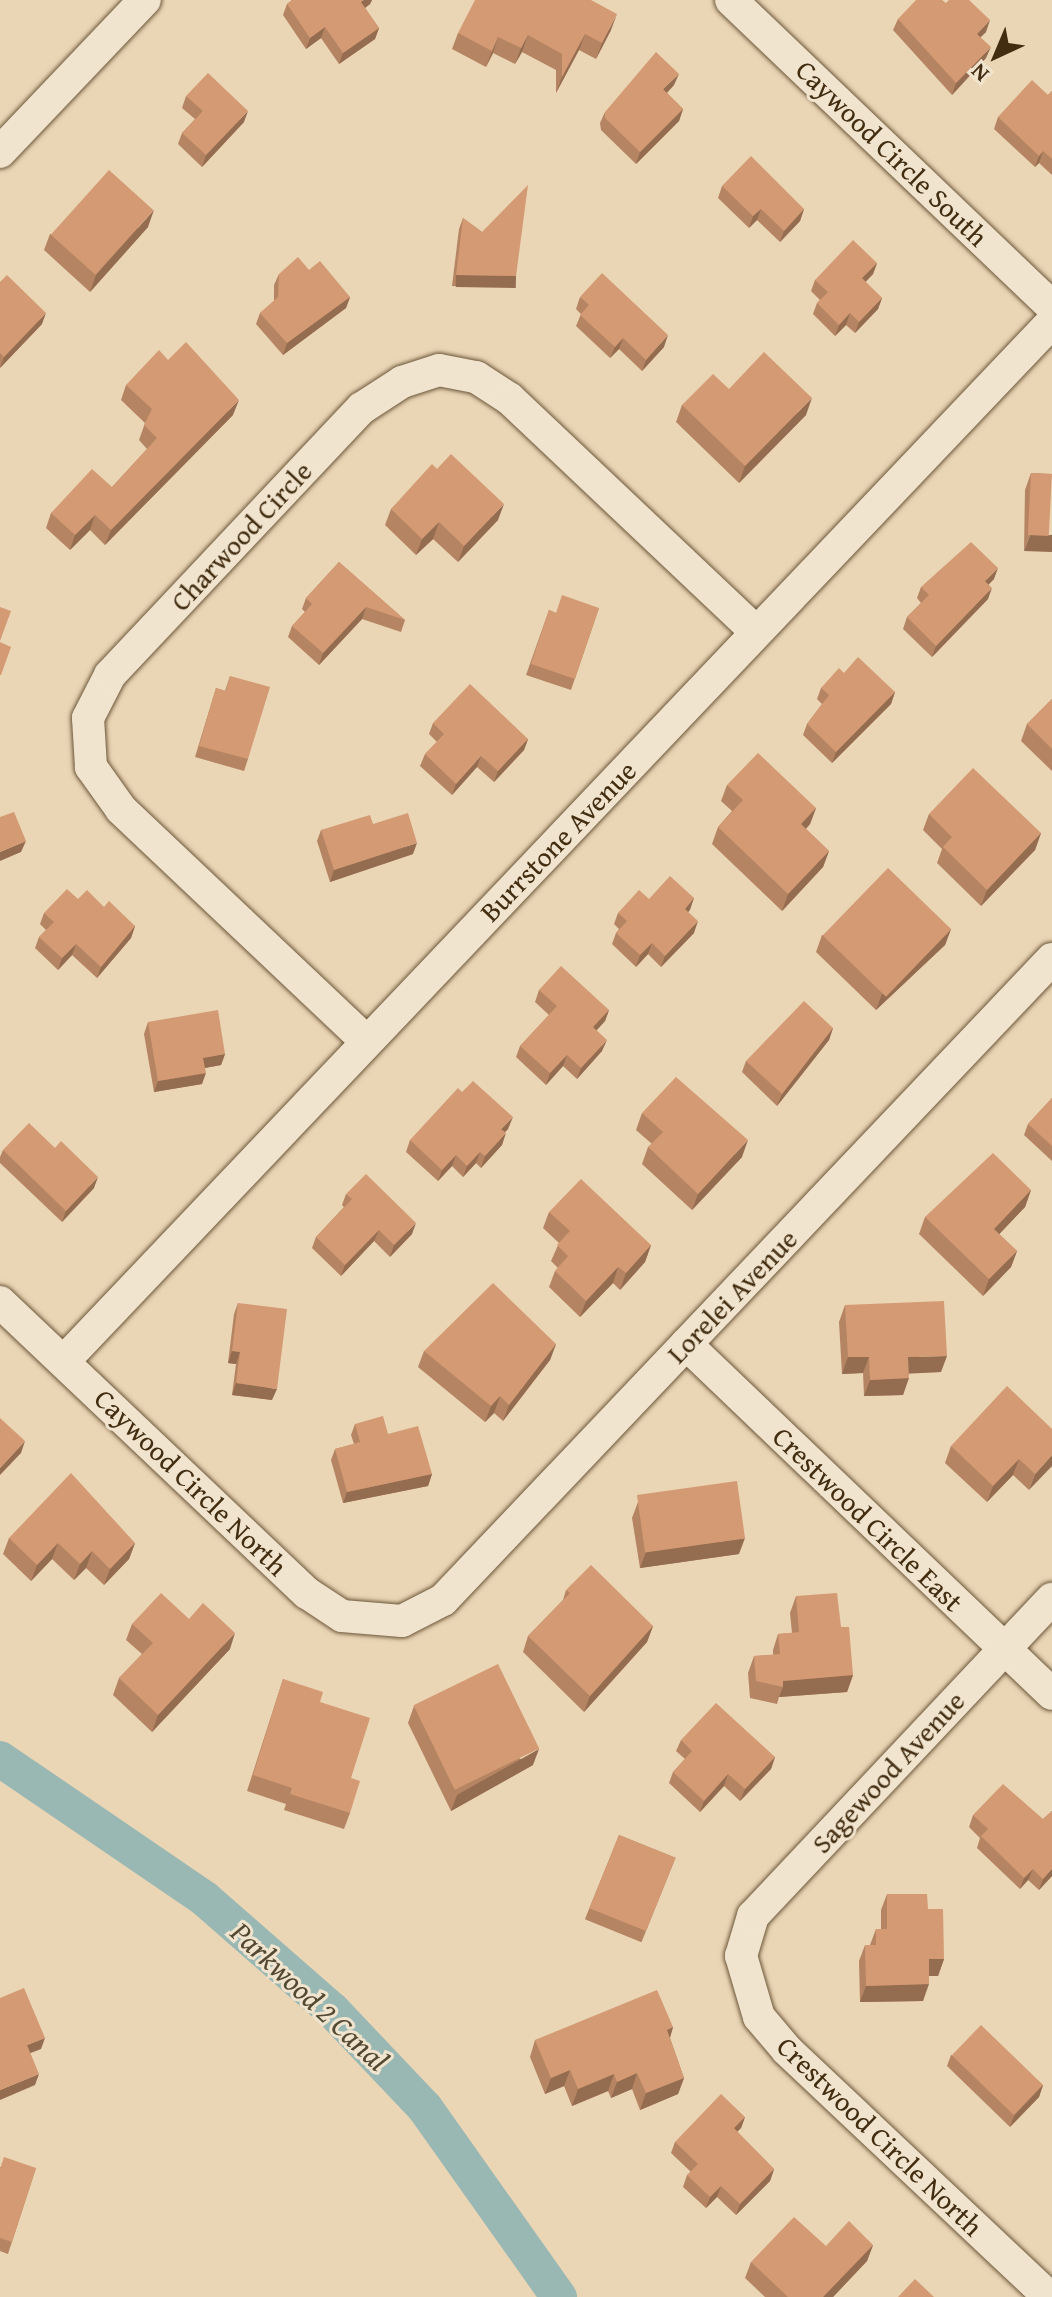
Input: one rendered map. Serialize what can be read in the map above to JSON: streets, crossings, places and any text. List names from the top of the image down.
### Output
{
  "streets": {
    "street": [
      "Caywood Circle South",
      "Charwood Circle",
      "Burrstone Avenue",
      "Lorelei Avenue",
      "Caywood Circle North",
      "Crestwood Circle East",
      "Sagewood Avenue",
      "Crestwood Circle North"
    ]
  },
  "crossings": [
    ["Charwood Circle", "Burrstone Avenue"],
    ["Burrstone Avenue", "Caywood Circle North"],
    ["Lorelei Avenue", "Caywood Circle North"],
    ["Lorelei Avenue", "Crestwood Circle East"],
    ["Crestwood Circle East", "Sagewood Avenue"],
    ["Sagewood Avenue", "Crestwood Circle North"]
  ],
  "water": ["Parkwood 2 Canal"],
  "north": "bottom left"
}
